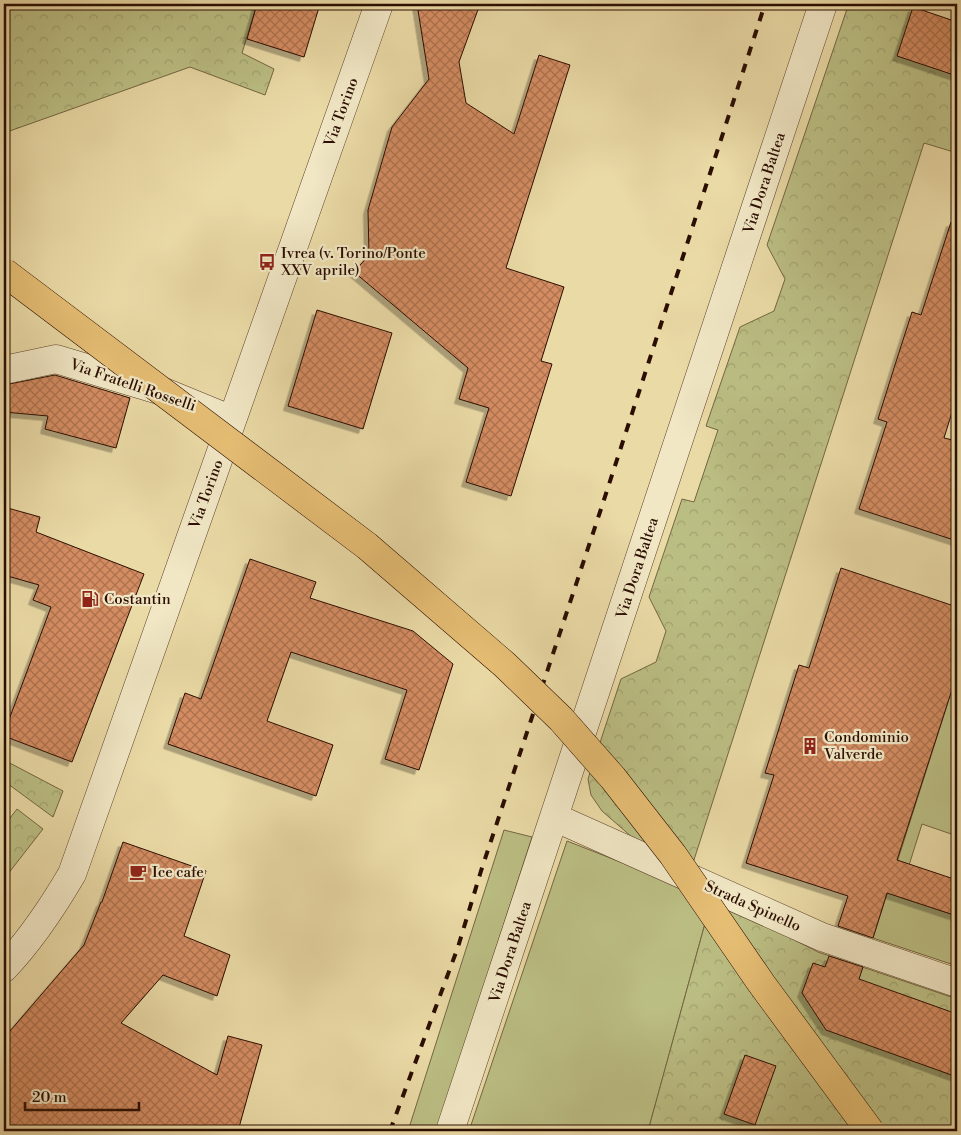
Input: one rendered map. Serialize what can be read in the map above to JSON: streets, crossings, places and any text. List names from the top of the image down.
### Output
{
  "streets": {
    "street": [
      "Via Torino",
      "Via Dora Baltea",
      "Via Fratelli Rosselli",
      "Strada Spinello"
    ]
  },
  "crossings": [
    ["Via Torino", "Via Fratelli Rosselli"],
    ["Via Dora Baltea", "Strada Spinello"]
  ],
  "places": {
    "bus stop": ["Ivrea (v. Torino/Ponte XXV aprile)"],
    "fuel station": ["Costantin"],
    "building": ["Condominio Valverde"],
    "cafe": ["Ice cafe"]
  },
  "scale_bar": "20 m"
}
